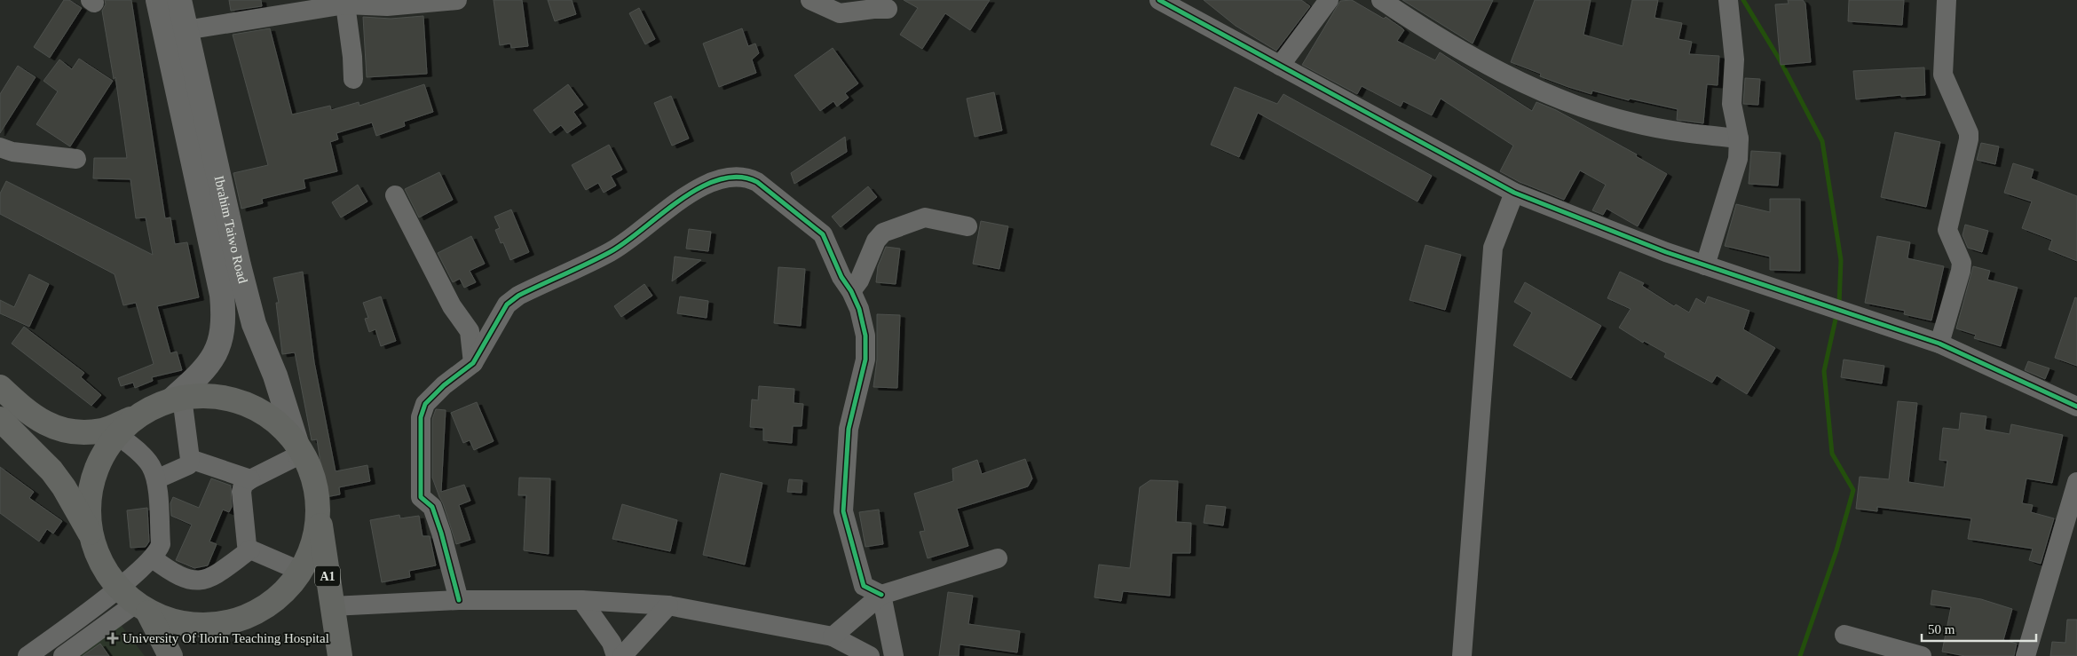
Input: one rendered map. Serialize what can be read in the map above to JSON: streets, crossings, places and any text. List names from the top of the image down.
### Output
{
  "streets": {
    "highway": ["A1"],
    "main road": ["Ibrahim Taiwo Road"]
  },
  "places": {
    "health": ["University Of Ilorin Teaching Hospital"]
  },
  "scale_bar": "50 m"
}
